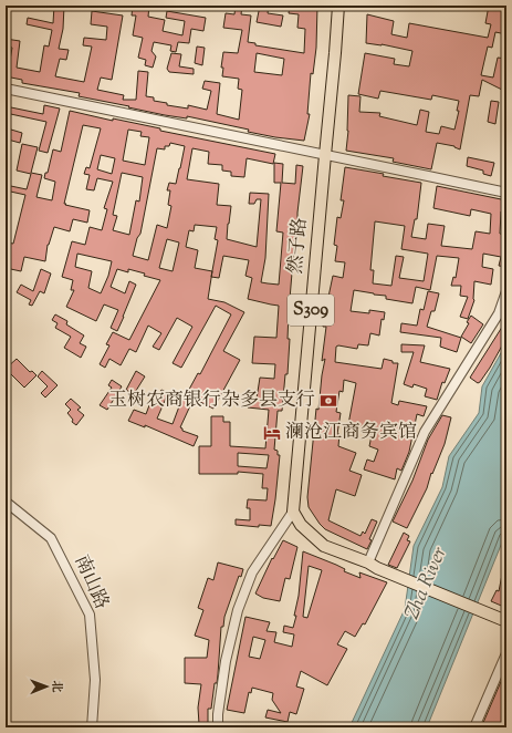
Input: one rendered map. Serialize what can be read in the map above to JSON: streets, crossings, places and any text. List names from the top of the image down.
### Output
{
  "streets": {
    "main road": ["然子路", "S309"],
    "street": ["南山路"]
  },
  "water": ["Zha River"],
  "places": {
    "bank": ["玉树农商银行杂多县支行"],
    "hotel": ["澜沧江商务宾馆"]
  },
  "north": "right"
}
